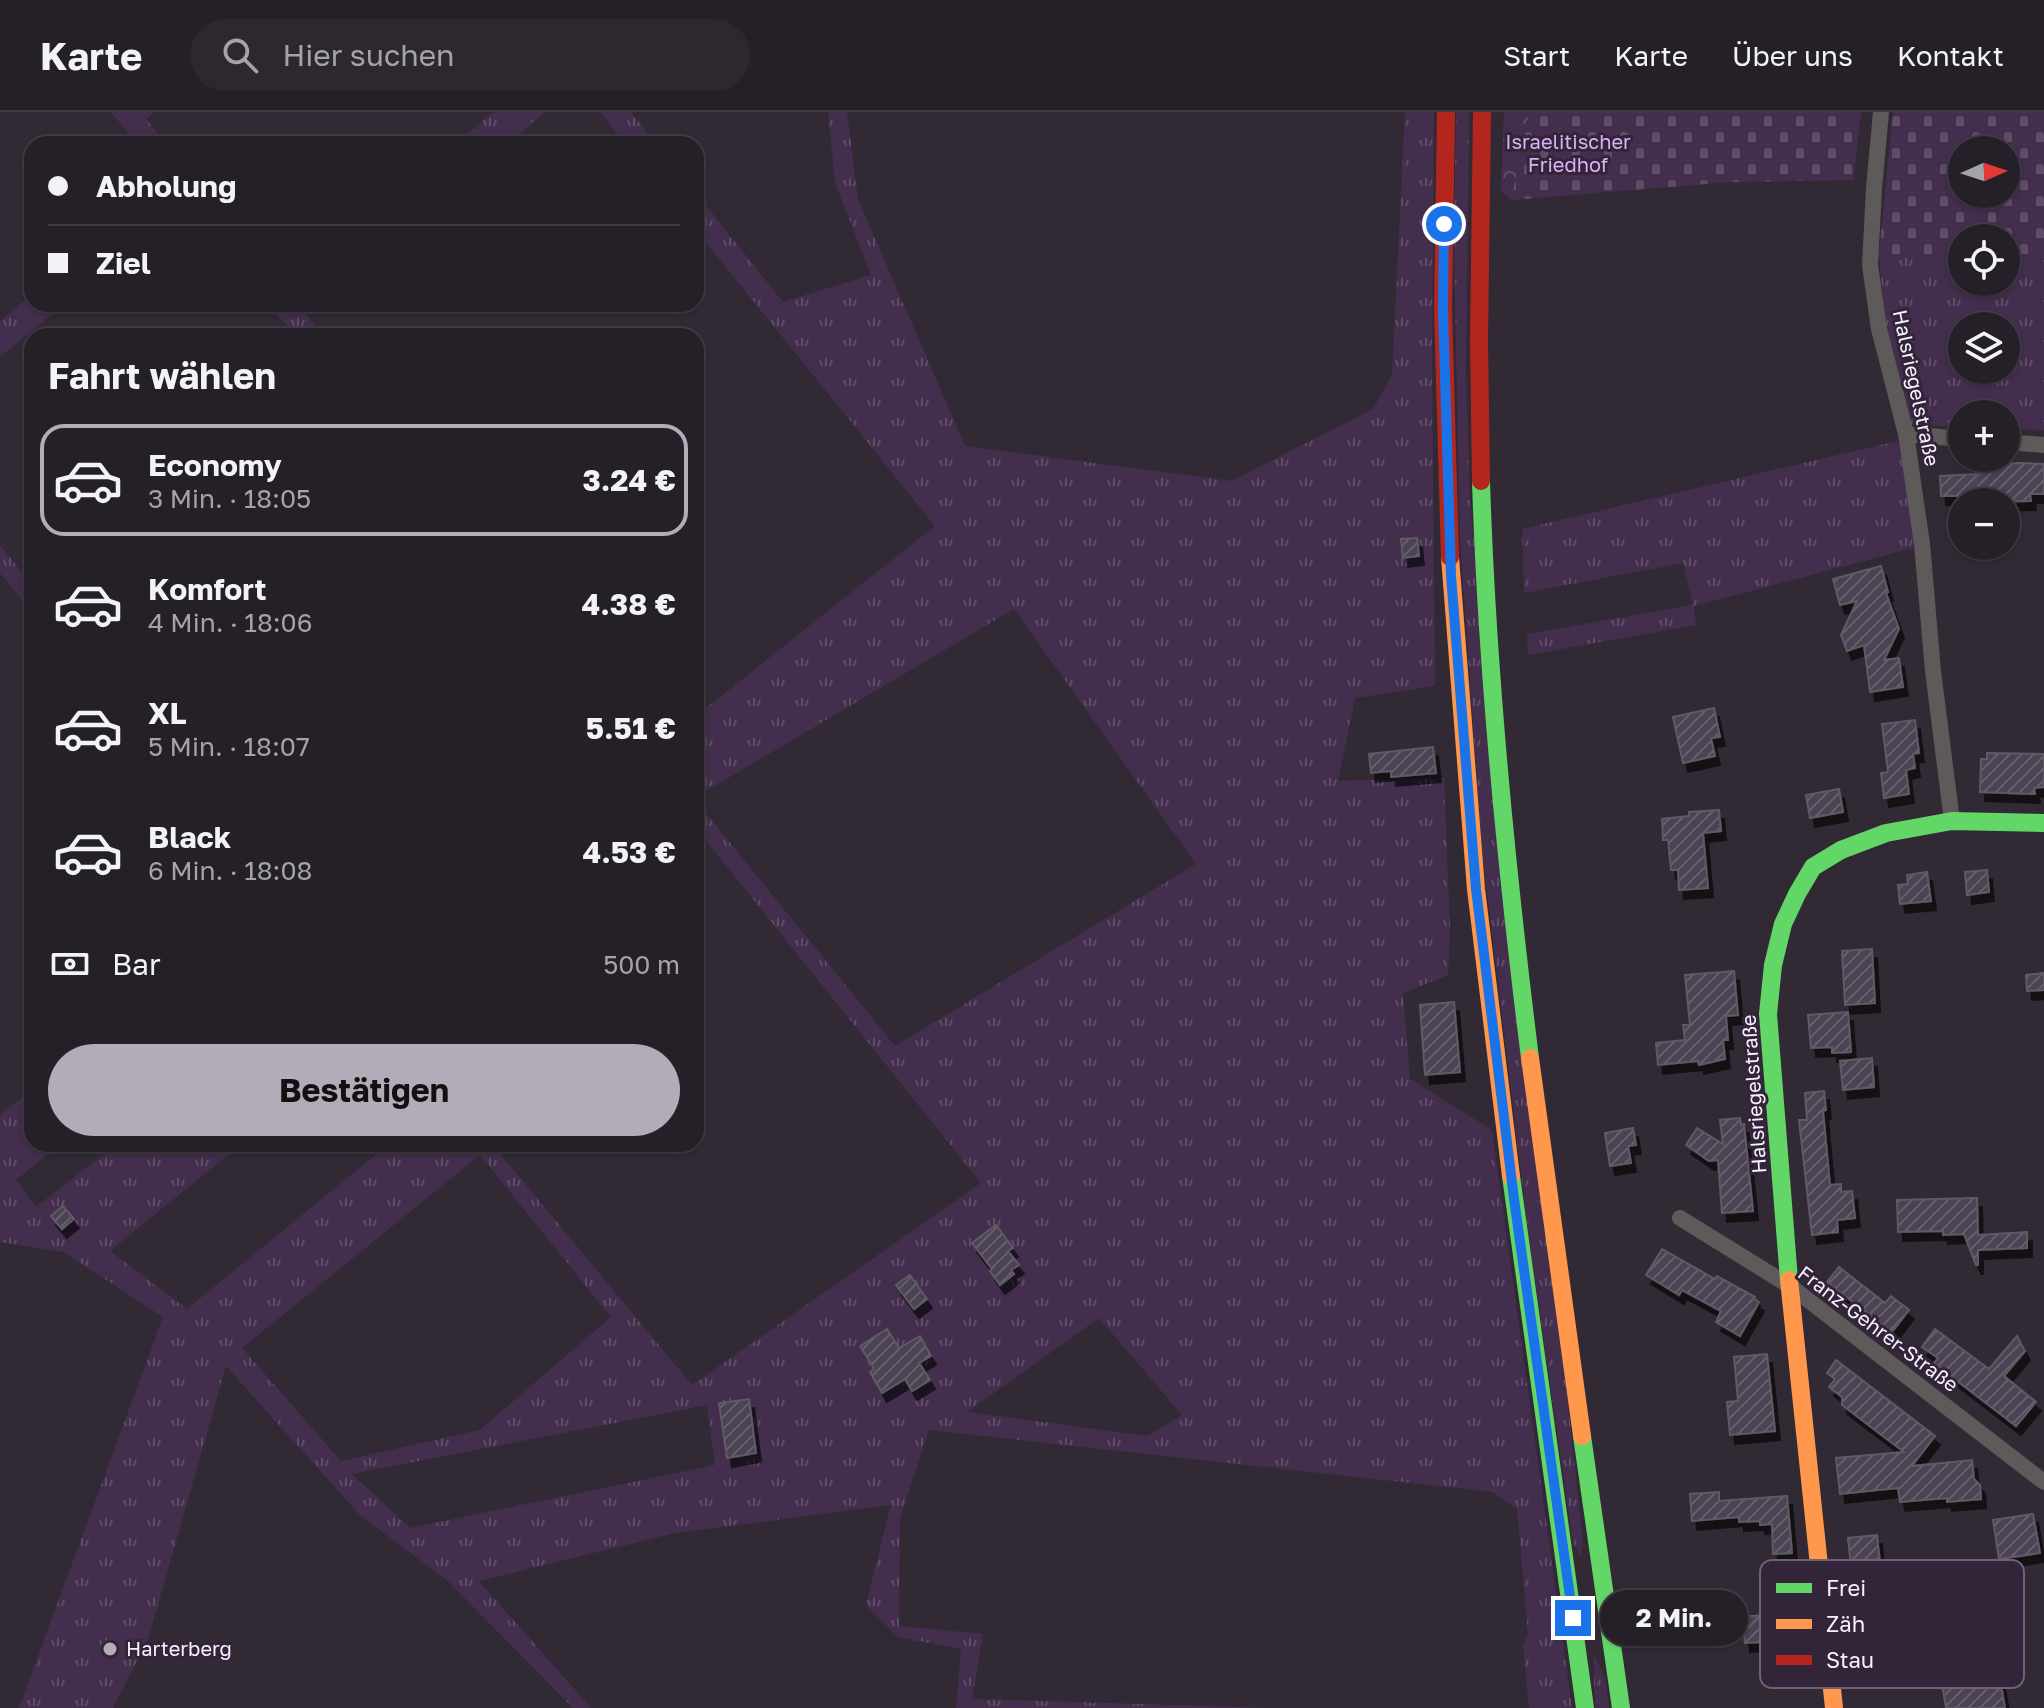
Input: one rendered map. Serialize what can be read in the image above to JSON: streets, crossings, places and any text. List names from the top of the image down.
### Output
{
  "streets": {
    "main road": ["Halsriegelstraße"],
    "street": ["Franz-Gehrer-Straße"]
  },
  "crossings": [
    ["Halsriegelstraße", "Franz-Gehrer-Straße"]
  ],
  "parks": ["Israelitischer Friedhof"],
  "places": ["Harterberg"],
  "legend": ["Frei", "Zäh", "Stau"],
  "north": "right",
  "page": {
    "header": "Karte",
    "search": "Hier suchen",
    "nav": [
      "Start",
      "Karte",
      "Über uns",
      "Kontakt"
    ],
    "map_buttons": ["+", "−"],
    "banner": ["Abholung", "Ziel"],
    "heading": "Fahrt wählen",
    "list": [
      {
        "name": "Economy",
        "note": "3 Min. · 18:05",
        "value": "3.24 €"
      },
      {
        "name": "Komfort",
        "note": "4 Min. · 18:06",
        "value": "4.38 €"
      },
      {
        "name": "XL",
        "note": "5 Min. · 18:07",
        "value": "5.51 €"
      },
      {
        "name": "Black",
        "note": "6 Min. · 18:08",
        "value": "4.53 €"
      }
    ],
    "pay": ["Bar", "500 m"],
    "buttons": "Bestätigen",
    "bubble": "2 Min."
  }
}
